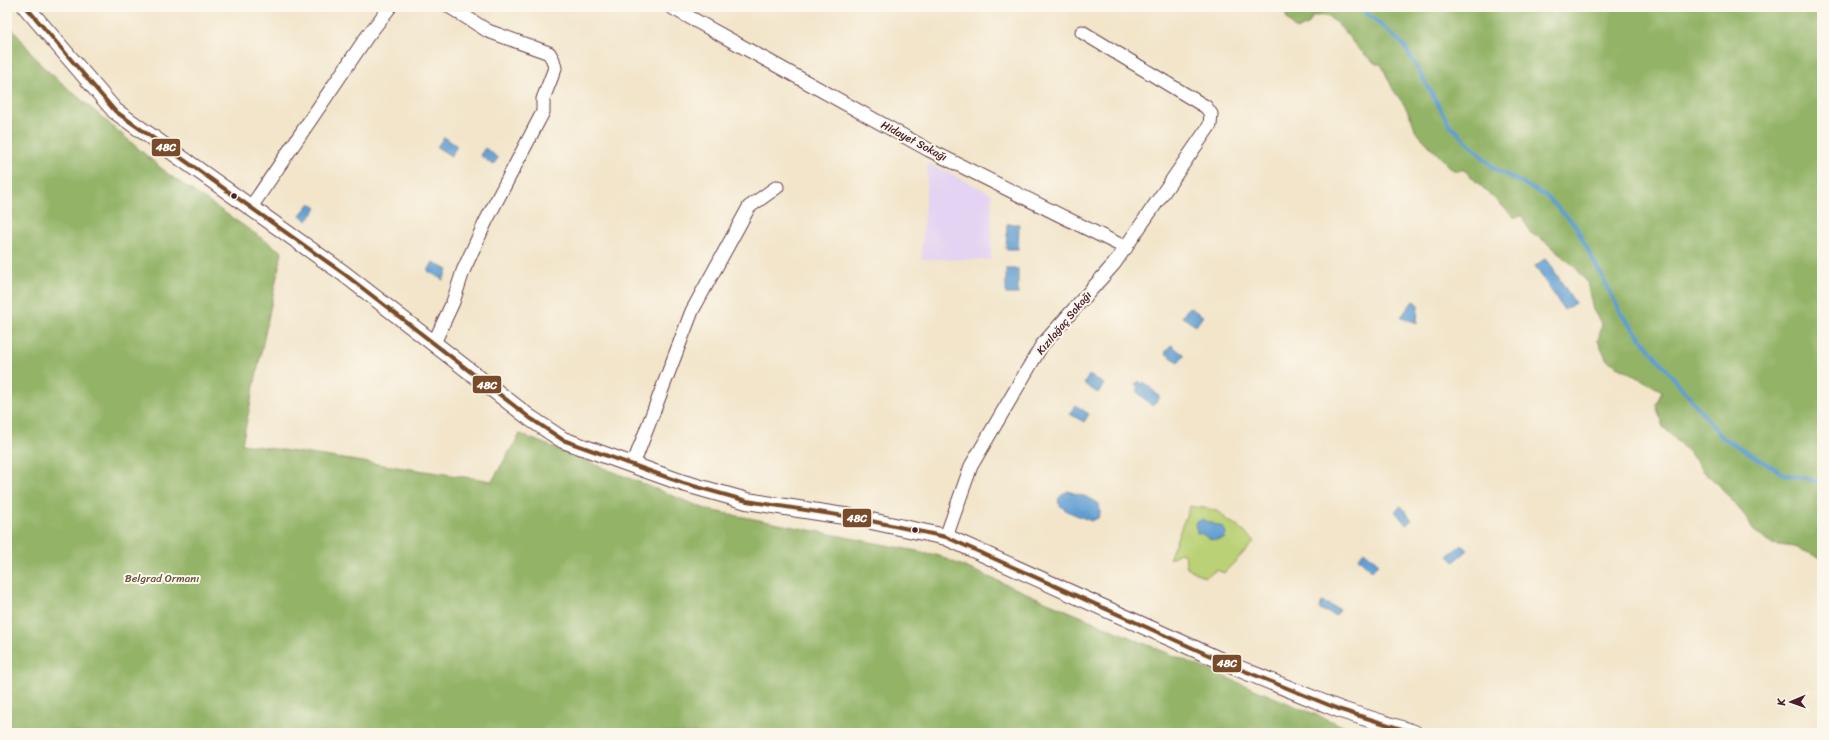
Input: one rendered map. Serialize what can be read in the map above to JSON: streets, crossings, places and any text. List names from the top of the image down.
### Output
{
  "streets": {
    "street": ["Hidayet Sokağı", "Kızılağaç Sokağı"]
  },
  "crossings": [
    ["Hidayet Sokağı", "Kızılağaç Sokağı"]
  ],
  "parks": ["Belgrad Ormanı"],
  "lines": ["transit line 48C"],
  "north": "left"
}
